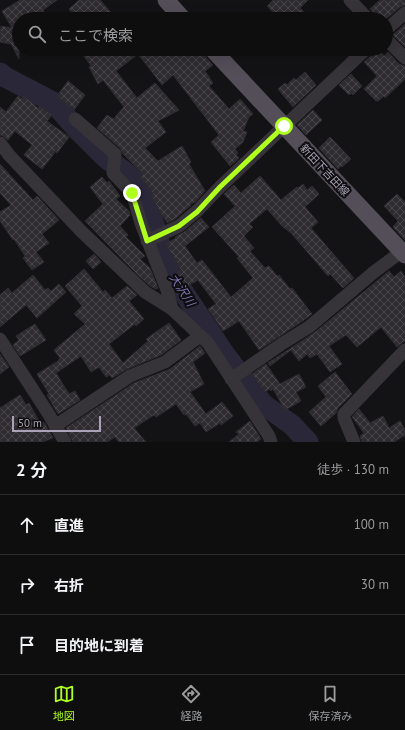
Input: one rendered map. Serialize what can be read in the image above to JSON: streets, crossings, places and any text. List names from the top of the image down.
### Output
{
  "streets": {
    "main road": ["新田下吉田線"]
  },
  "water": ["大沢川"],
  "scale_bar": "50 m",
  "page": {
    "search": "ここで検索",
    "scale": "50 m",
    "heading": ["2 分", "徒歩 · 130 m"],
    "list": [
      ["直進", "100 m"],
      ["右折", "30 m"],
      "目的地に到着"
    ],
    "nav": ["地図", "経路", "保存済み"]
  }
}
